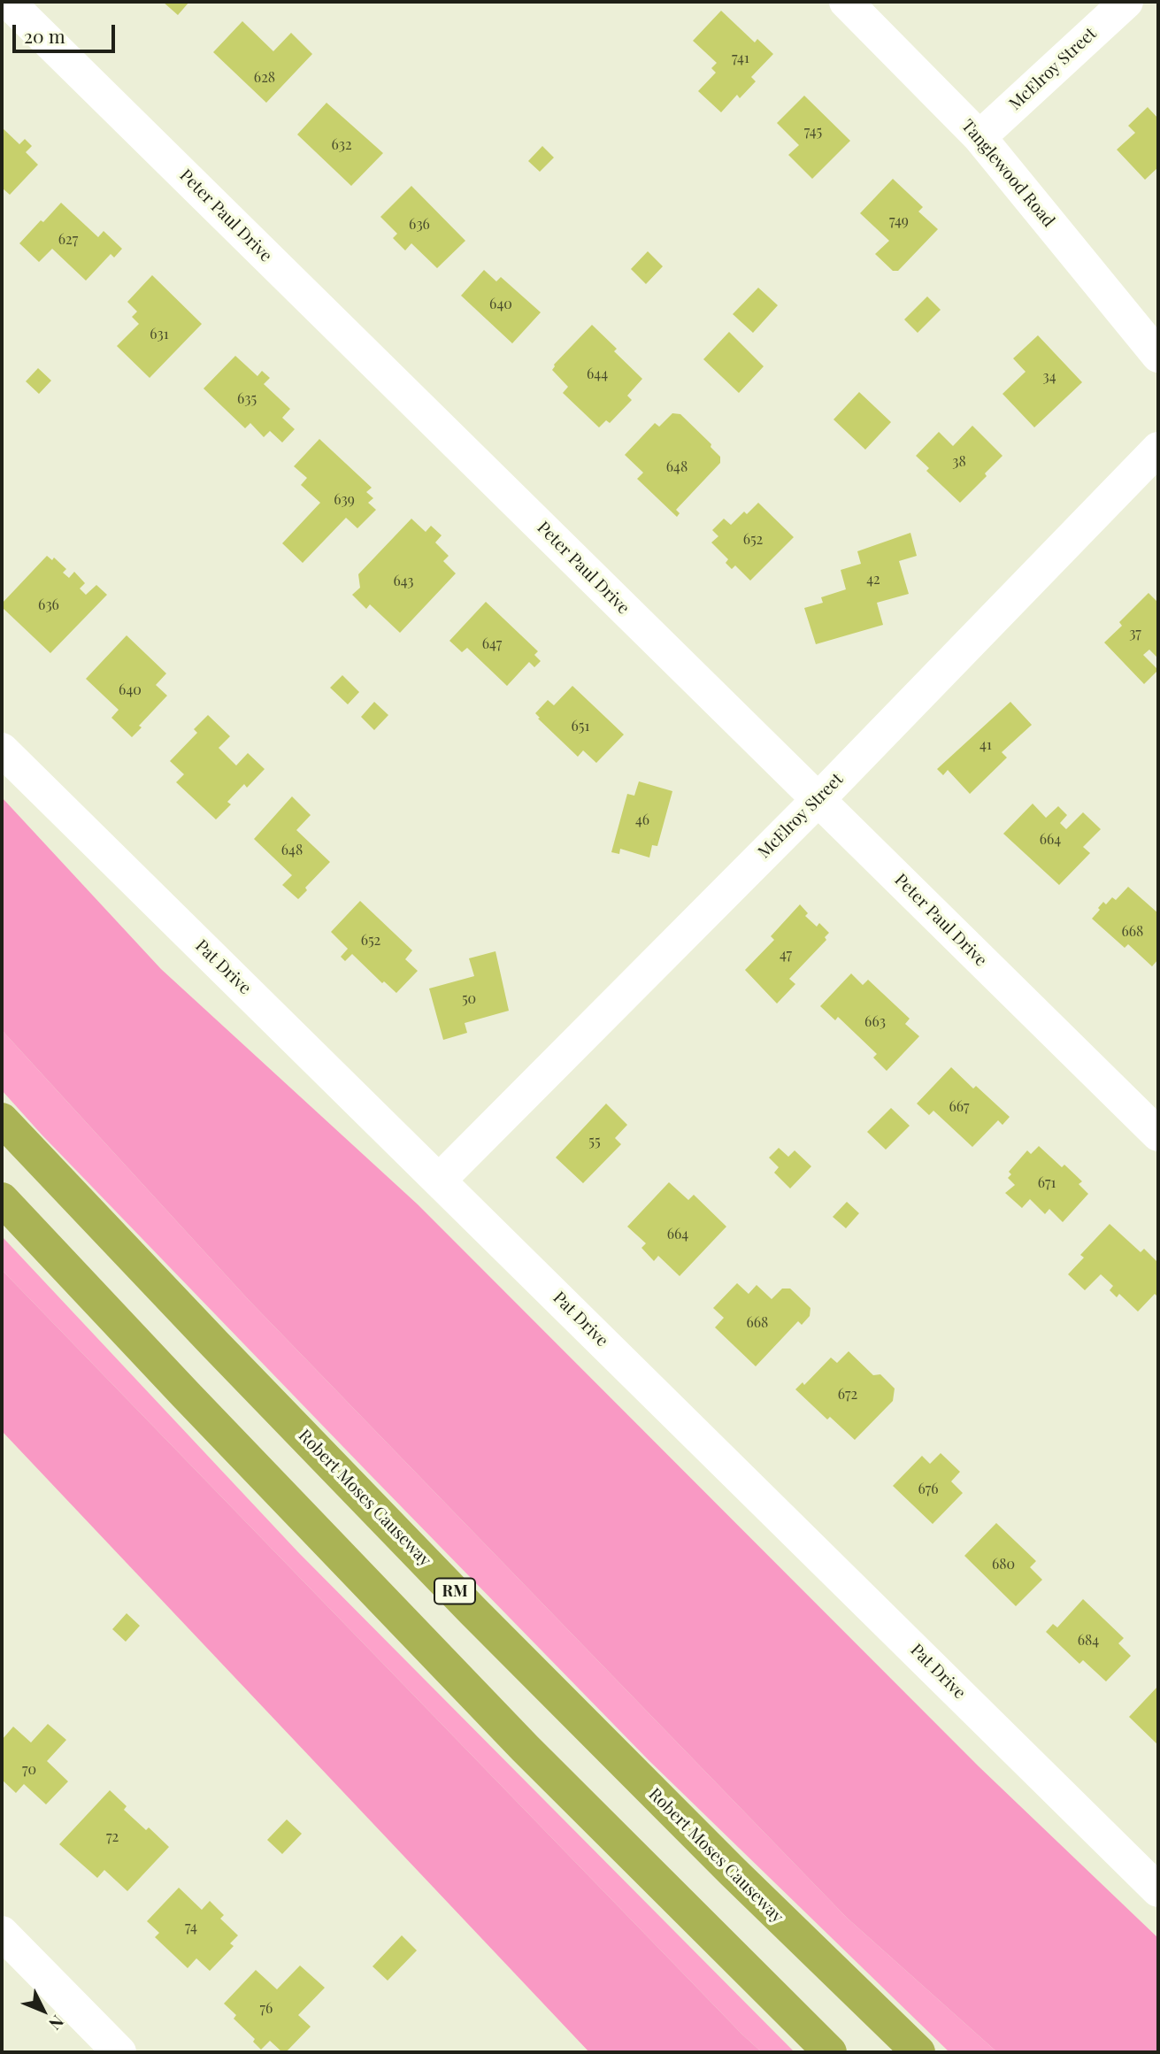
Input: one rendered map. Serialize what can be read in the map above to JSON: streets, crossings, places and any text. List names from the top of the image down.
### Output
{
  "streets": {
    "highway": ["Robert Moses Causeway", "RM"],
    "street": [
      "McElroy Street",
      "Tanglewood Road",
      "Peter Paul Drive",
      "Pat Drive"
    ]
  },
  "crossings": [
    ["McElroy Street", "Tanglewood Road"],
    ["McElroy Street", "Peter Paul Drive"],
    ["McElroy Street", "Pat Drive"]
  ],
  "house_numbers": [
    "741",
    "628",
    "745",
    "632",
    "749",
    "636",
    "627",
    "640",
    "631",
    "644",
    "34",
    "635",
    "38",
    "648",
    "639",
    "652",
    "42",
    "643",
    "636",
    "37",
    "647",
    "640",
    "651",
    "41",
    "46",
    "664",
    "648",
    "668",
    "652",
    "47",
    "50",
    "663",
    "667",
    "55",
    "671",
    "664",
    "668",
    "672",
    "676",
    "680",
    "684",
    "70",
    "72",
    "74",
    "76"
  ],
  "scale_bar": "20 m",
  "north": "bottom right"
}
